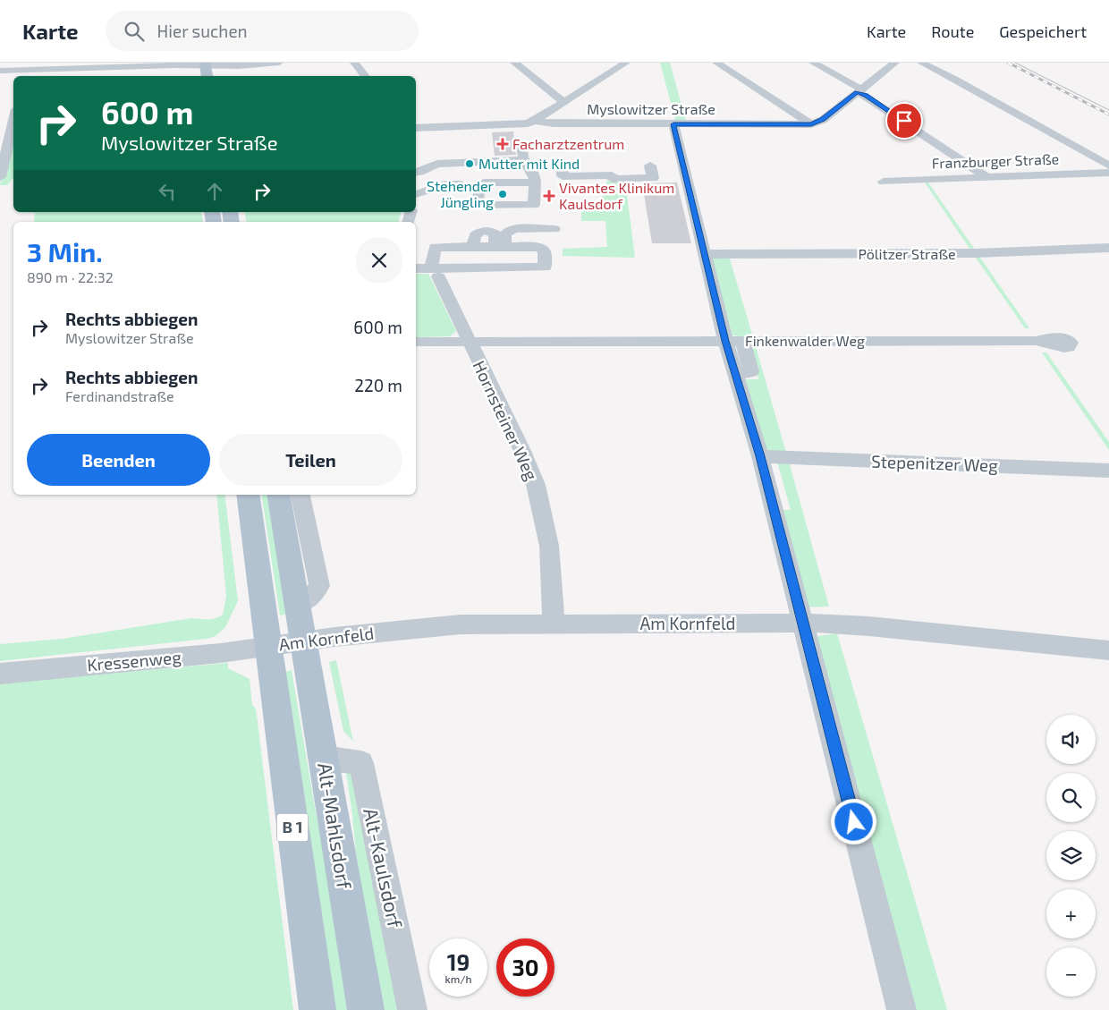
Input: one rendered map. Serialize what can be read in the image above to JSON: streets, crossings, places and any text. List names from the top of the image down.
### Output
{
  "streets": {
    "main road": ["Alt-Mahlsdorf", "B 1"],
    "street": [
      "Myslowitzer Straße",
      "Franzburger Straße",
      "Pölitzer Straße",
      "Finkenwalder Weg",
      "Hornsteiner Weg",
      "Stepenitzer Weg",
      "Am Kornfeld",
      "Kressenweg",
      "Alt-Kaulsdorf"
    ]
  },
  "crossings": [
    ["Finkenwalder Weg", "Hornsteiner Weg"],
    ["Hornsteiner Weg", "Am Kornfeld"],
    ["Am Kornfeld", "Kressenweg"],
    ["Am Kornfeld", "Alt-Mahlsdorf"],
    ["Am Kornfeld", "B 1"],
    ["Kressenweg", "B 1"],
    ["Alt-Mahlsdorf", "B 1"],
    ["Alt-Mahlsdorf", "Alt-Kaulsdorf"]
  ],
  "places": {
    "health": ["Facharztzentrum", "Vivantes Klinikum Kaulsdorf"],
    "other": ["Mutter mit Kind", "Stehender Jüngling"]
  },
  "page": {
    "header": "Karte",
    "search": "Hier suchen",
    "nav": ["Karte", "Route", "Gespeichert"],
    "turn": ["600 m", "Myslowitzer Straße"],
    "heading": ["3 Min.", "890 m · 22:32"],
    "list": [
      {
        "name": "Rechts abbiegen",
        "note": "Myslowitzer Straße",
        "value": "600 m"
      },
      {
        "name": "Rechts abbiegen",
        "note": "Ferdinandstraße",
        "value": "220 m"
      }
    ],
    "buttons": ["Beenden", "Teilen"],
    "map_buttons": ["+", "−"],
    "speed": "19 km/h",
    "limit": "30"
  }
}
